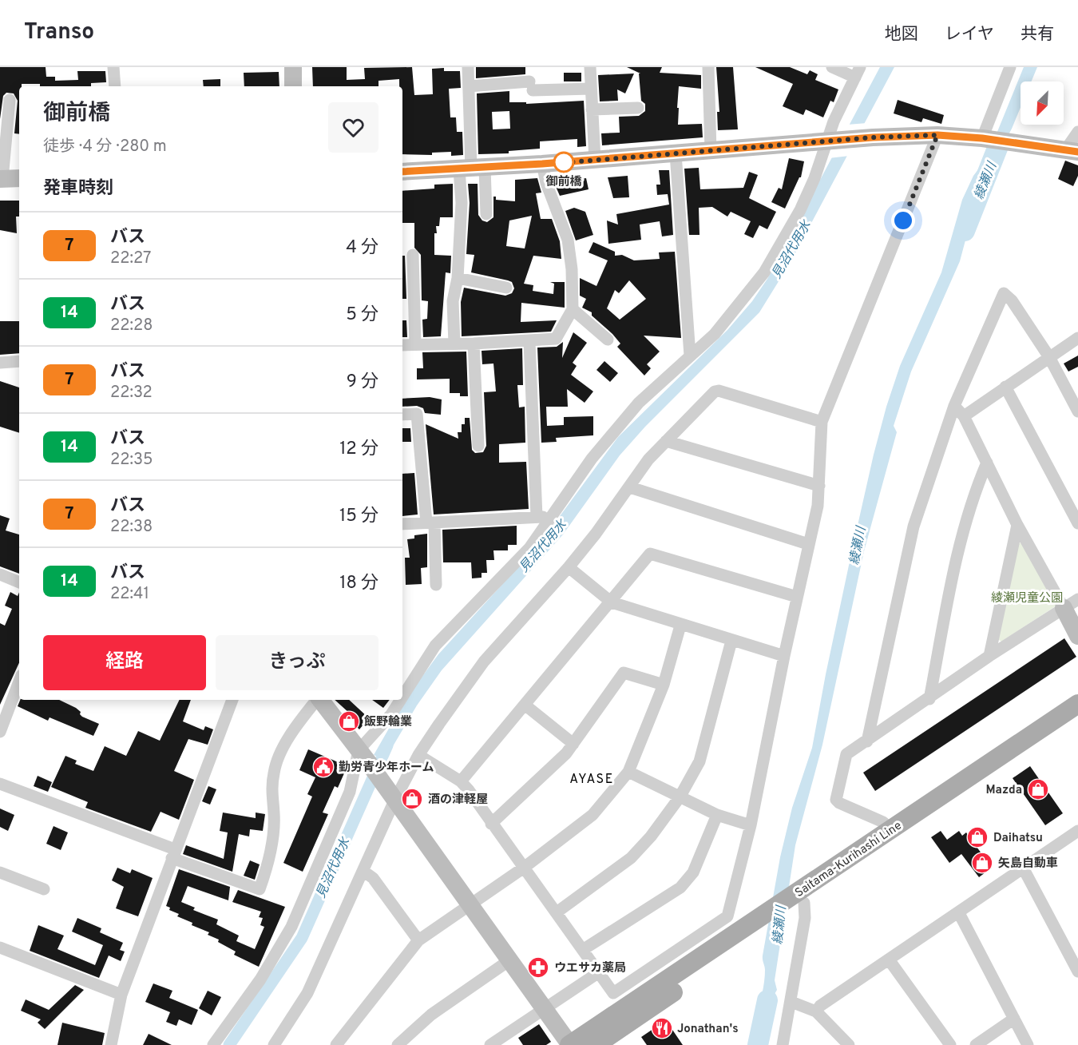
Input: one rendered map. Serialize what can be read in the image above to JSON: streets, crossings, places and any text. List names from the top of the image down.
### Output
{
  "streets": {
    "main road": ["Saitama-Kurihashi Line"]
  },
  "districts": ["AYASE"],
  "water": ["綾瀬川", "見沼代用水"],
  "parks": ["綾瀬児童公園"],
  "places": {
    "other": ["御前橋"],
    "shop": [
      "飯野輪業",
      "Mazda",
      "酒の津軽屋",
      "Daihatsu",
      "矢島自動車"
    ],
    "public building": ["勤労青少年ホーム"],
    "pharmacy": ["ウエサカ薬局"],
    "restaurant": ["Jonathan's"]
  },
  "lines": ["bus line 7"],
  "north": "bottom left",
  "page": {
    "header": "Transo",
    "nav": ["地図", "レイヤ", "共有"],
    "heading": [
      ["御前橋", "徒歩 · 4 分 · 280 m"],
      "発車時刻"
    ],
    "list": [
      {
        "mark": "7",
        "name": "バス",
        "note": "22:27",
        "value": "4 分"
      },
      {
        "mark": "14",
        "name": "バス",
        "note": "22:28",
        "value": "5 分"
      },
      {
        "mark": "7",
        "name": "バス",
        "note": "22:32",
        "value": "9 分"
      },
      {
        "mark": "14",
        "name": "バス",
        "note": "22:35",
        "value": "12 分"
      },
      {
        "mark": "7",
        "name": "バス",
        "note": "22:38",
        "value": "15 分"
      },
      {
        "mark": "14",
        "name": "バス",
        "note": "22:41",
        "value": "18 分"
      }
    ],
    "buttons": ["経路", "きっぷ"]
  }
}
